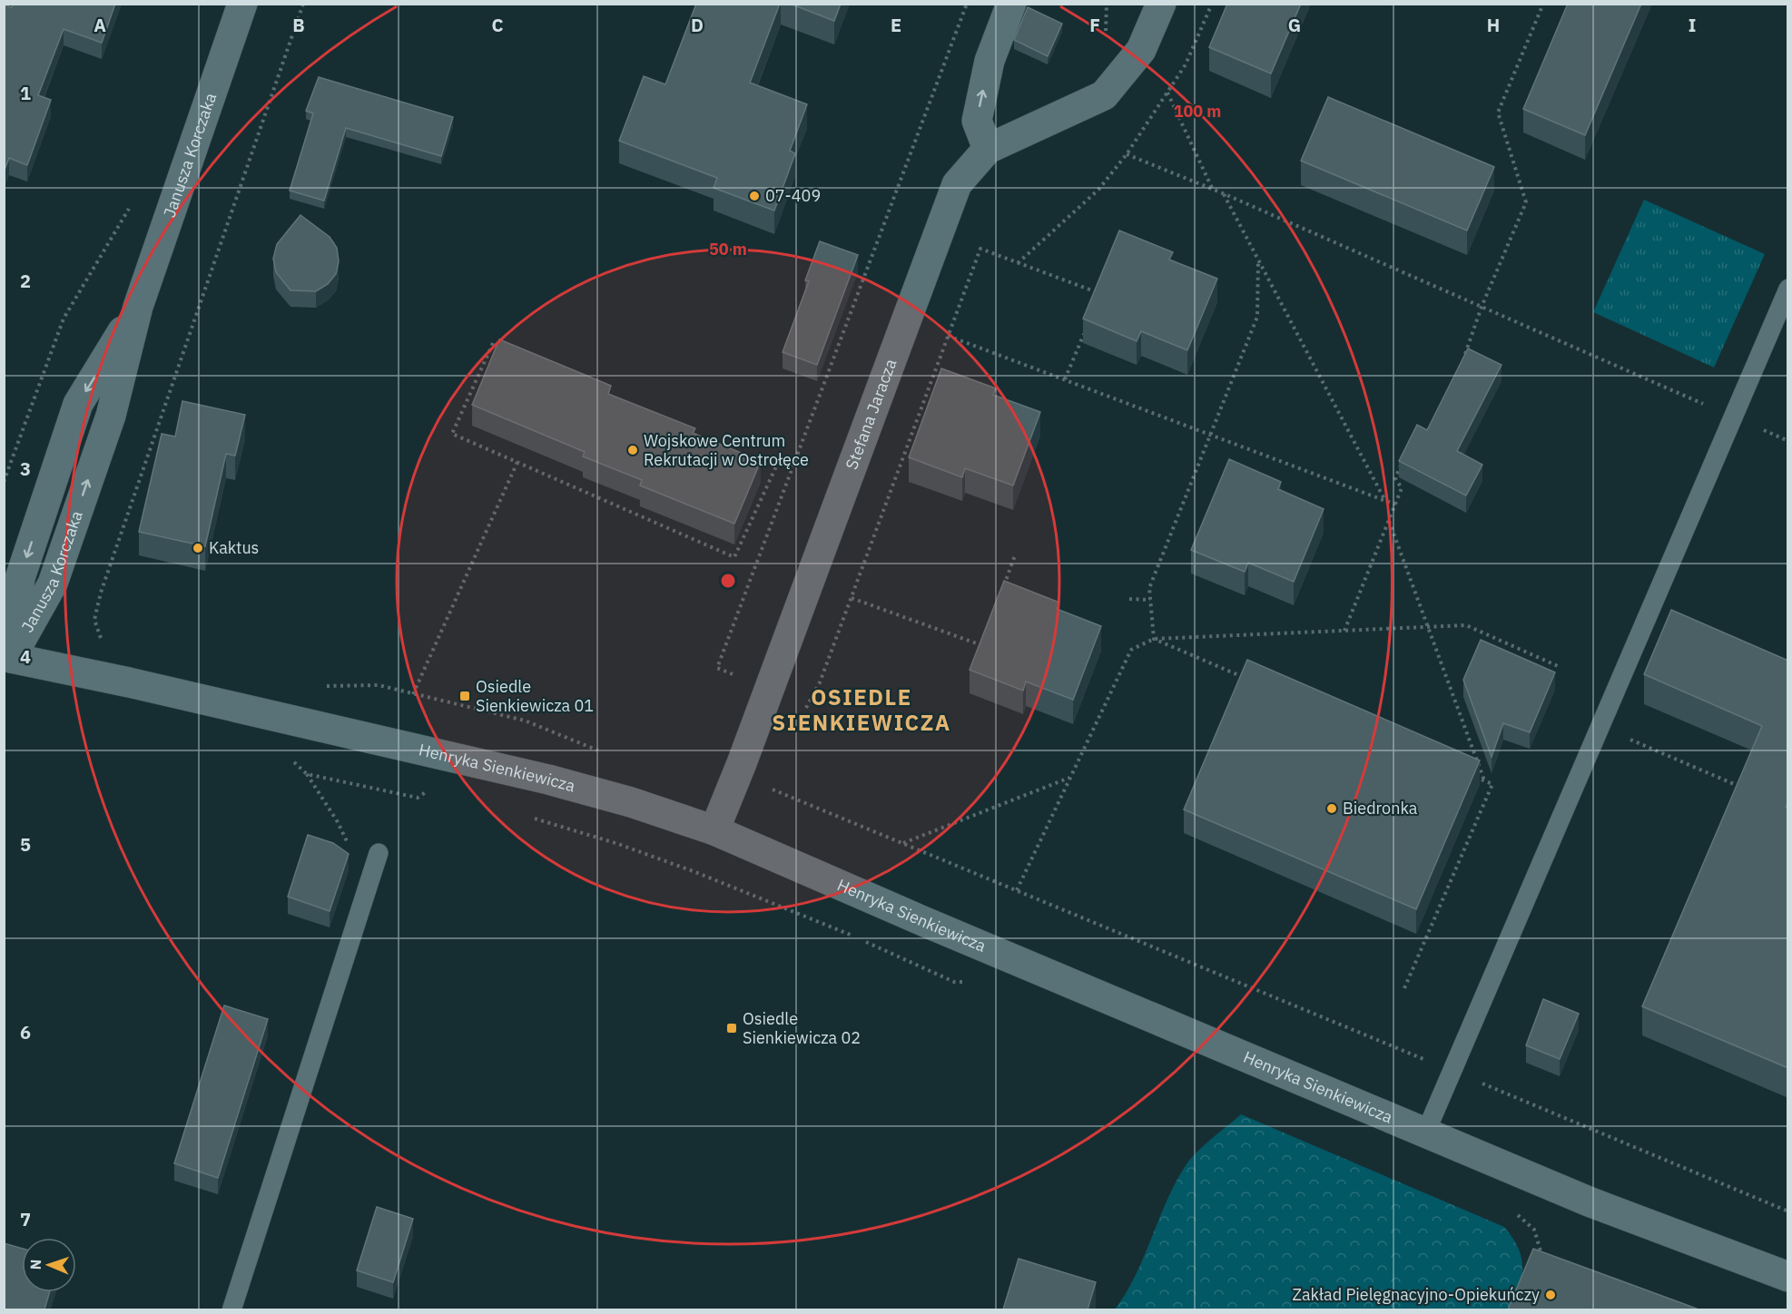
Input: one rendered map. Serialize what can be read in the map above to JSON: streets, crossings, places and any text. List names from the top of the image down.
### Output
{
  "streets": {
    "street": ["Janusza Korczaka", "Stefana Jaracza", "Henryka Sienkiewicza"]
  },
  "crossings": [
    ["Janusza Korczaka", "Henryka Sienkiewicza"],
    ["Stefana Jaracza", "Henryka Sienkiewicza"]
  ],
  "districts": ["OSIEDLE SIENKIEWICZA"],
  "places": {
    "other": [
      "07-409",
      "Wojskowe Centrum Rekrutacji w Ostrołęce",
      "Kaktus",
      "Biedronka",
      "Zakład Pielęgnacyjno-Opiekuńczy"
    ],
    "transit": ["Osiedle Sienkiewicza 01", "Osiedle Sienkiewicza 02"]
  },
  "north": "left",
  "grid": {
    "columns": [
      "A",
      "B",
      "C",
      "D",
      "E",
      "F",
      "G",
      "H",
      "I"
    ],
    "rows": [
      "1",
      "2",
      "3",
      "4",
      "5",
      "6",
      "7"
    ]
  },
  "rings": ["100 m", "50 m"]
}
